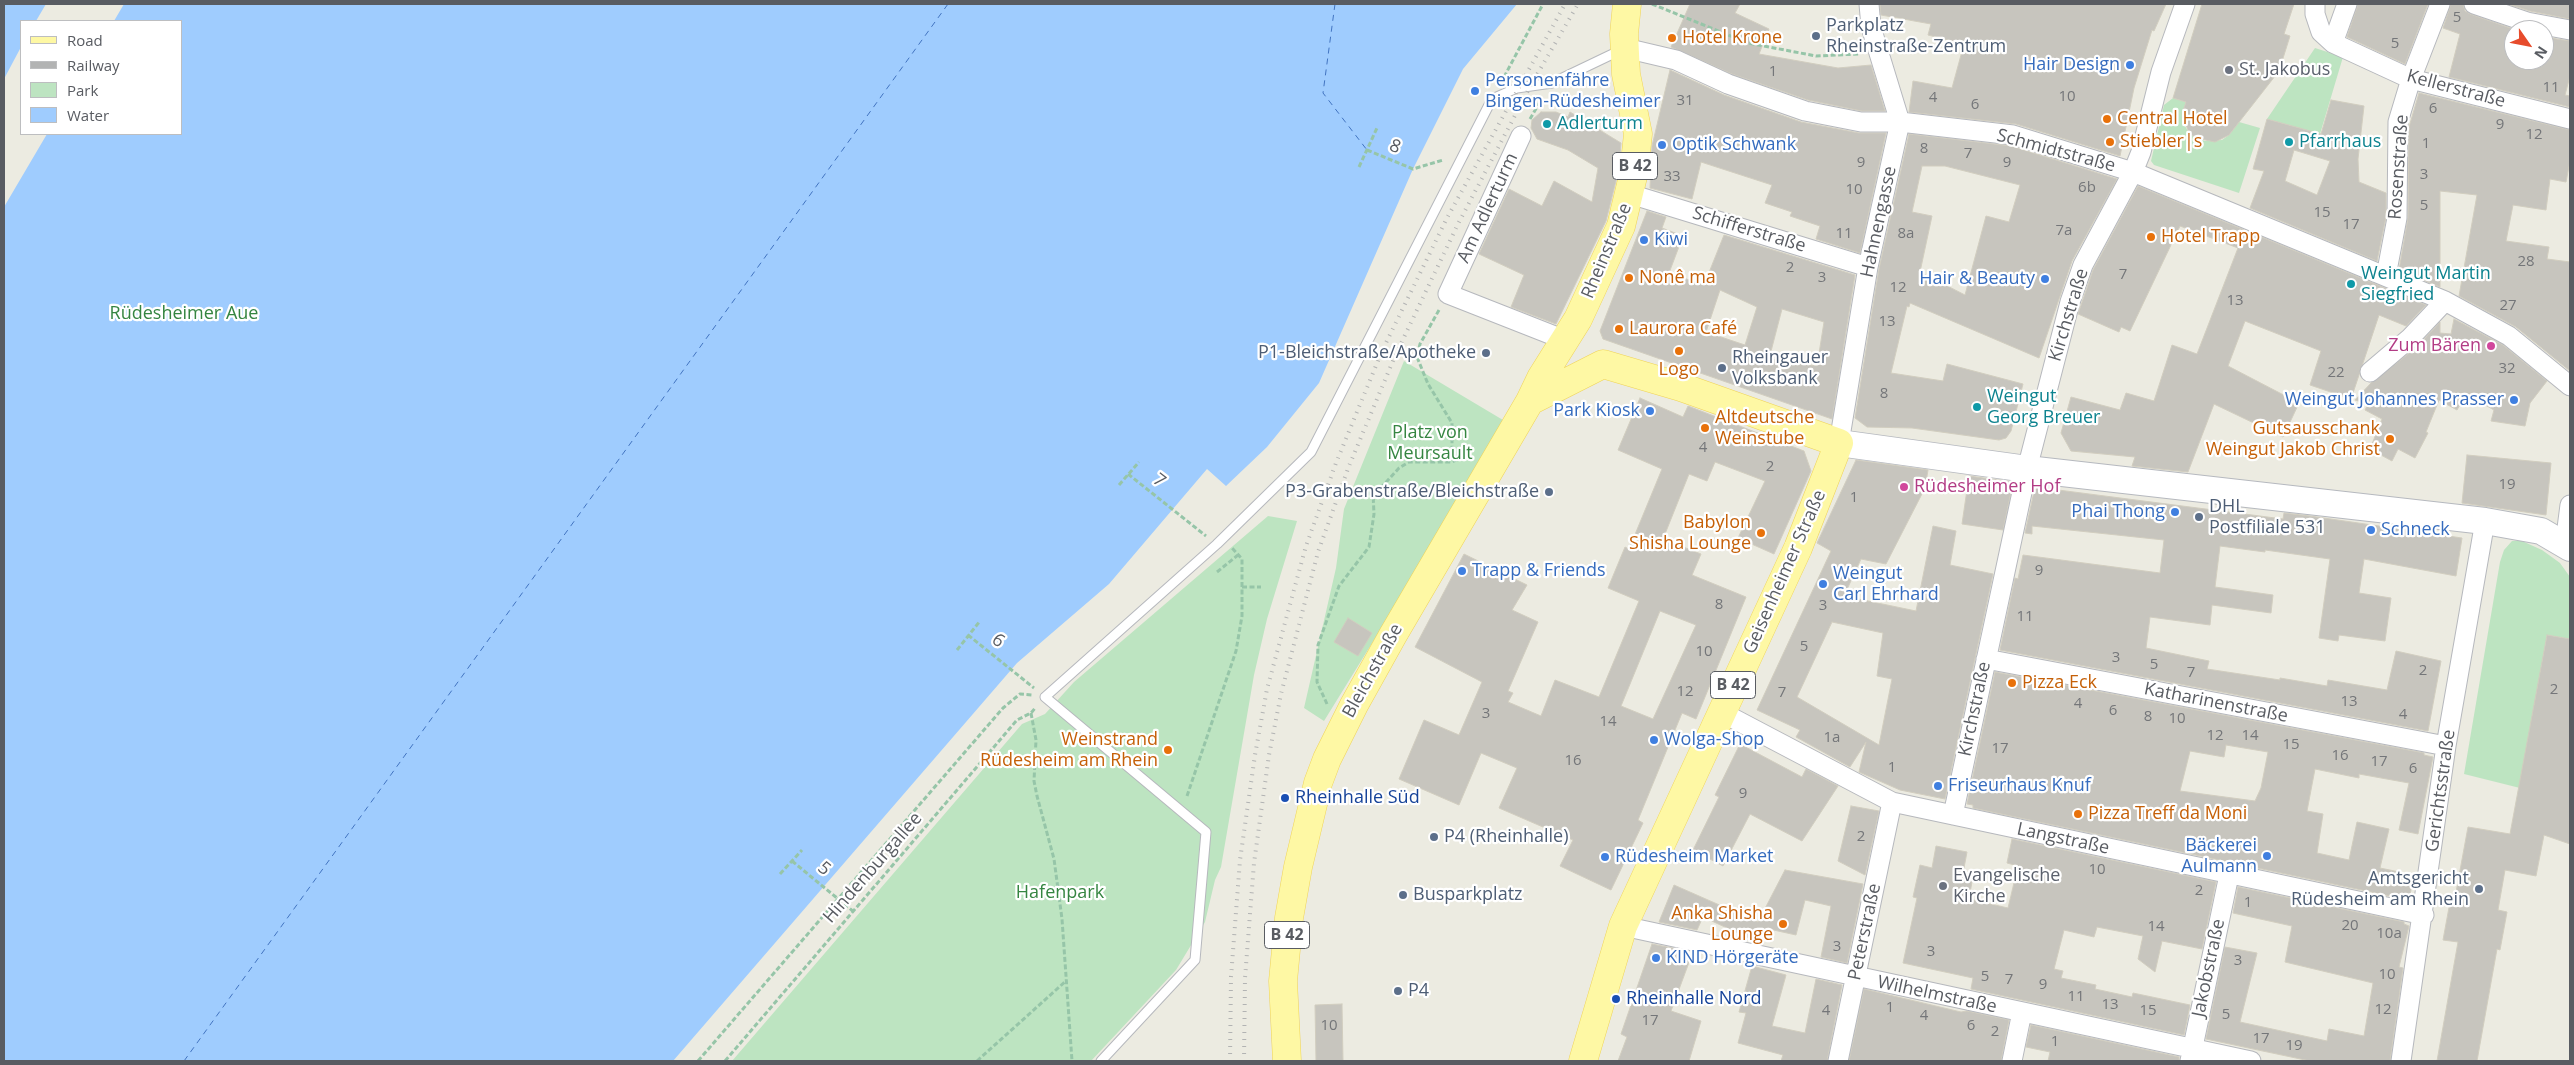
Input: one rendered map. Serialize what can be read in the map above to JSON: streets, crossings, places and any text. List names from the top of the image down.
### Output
{
  "streets": {
    "main road": [
      "B 42",
      "Rheinstraße",
      "Geisenheimer Straße",
      "Bleichstraße"
    ],
    "street": [
      "Kellerstraße",
      "Schmidtstraße",
      "Rosenstraße",
      "Am Adlerturm",
      "Hahnengasse",
      "Schifferstraße",
      "Kirchstraße",
      "Katharinenstraße",
      "Gerichtsstraße",
      "Langstraße",
      "Peterstraße",
      "Jakobstraße",
      "Wilhelmstraße"
    ],
    "path": [
      "8",
      "7",
      "6",
      "Hindenburgallee",
      "5"
    ]
  },
  "crossings": [
    ["Kellerstraße", "Rosenstraße"],
    ["Schmidtstraße", "Rosenstraße"],
    ["Schmidtstraße", "Hahnengasse"],
    ["Schmidtstraße", "Rheinstraße"],
    ["Schmidtstraße", "Kirchstraße"],
    ["Hahnengasse", "Schifferstraße"],
    ["Hahnengasse", "Geisenheimer Straße"],
    ["Schifferstraße", "Rheinstraße"],
    ["Rheinstraße", "Bleichstraße"],
    ["Kirchstraße", "Katharinenstraße"],
    ["Kirchstraße", "Langstraße"],
    ["Geisenheimer Straße", "Langstraße"],
    ["Geisenheimer Straße", "Wilhelmstraße"],
    ["6", "Hindenburgallee"],
    ["Katharinenstraße", "Gerichtsstraße"],
    ["Gerichtsstraße", "Langstraße"],
    ["Langstraße", "Peterstraße"],
    ["Langstraße", "Jakobstraße"],
    ["Hindenburgallee", "5"],
    ["Peterstraße", "Wilhelmstraße"],
    ["Jakobstraße", "Wilhelmstraße"]
  ],
  "parks": ["Rüdesheimer Aue", "Platz von Meursault", "Hafenpark"],
  "places": [
    "Parkplatz Rheinstraße-Zentrum",
    "Hotel Krone",
    "Hair Design",
    "St. Jakobus",
    "Personenfähre Bingen-Rüdesheimer",
    "Central Hotel",
    "Adlerturm",
    "Stiebler|s",
    "Pfarrhaus",
    "Optik Schwank",
    "Hotel Trapp",
    "Kiwi",
    "Nonê ma",
    "Hair & Beauty",
    "Weingut Martin Siegfried",
    "Laurora Café",
    "Zum Bären",
    "Logo",
    "P1-Bleichstraße/Apotheke",
    "Rheingauer Volksbank",
    "Weingut Johannes Prasser",
    "Weingut Georg Breuer",
    "Park Kiosk",
    "Altdeutsche Weinstube",
    "Gutsausschank Weingut Jakob Christ",
    "Rüdesheimer Hof",
    "P3-Grabenstraße/Bleichstraße",
    "Phai Thong",
    "DHL Postfiliale 531",
    "Schneck",
    "Babylon Shisha Lounge",
    "Trapp & Friends",
    "Weingut Carl Ehrhard",
    "Pizza Eck",
    "Wolga-Shop",
    "Weinstrand Rüdesheim am Rhein",
    "Friseurhaus Knuf",
    "Rheinhalle Süd",
    "Pizza Treff da Moni",
    "P4 (Rheinhalle)",
    "Bäckerei Aulmann",
    "Rüdesheim Market",
    "Evangelische Kirche",
    "Amtsgericht Rüdesheim am Rhein",
    "Busparkplatz",
    "Anka Shisha Lounge",
    "KIND Hörgeräte",
    "P4",
    "Rheinhalle Nord"
  ],
  "house_numbers": [
    "5",
    "5",
    "1",
    "11",
    "10",
    "4",
    "31",
    "6",
    "6",
    "9",
    "12",
    "1",
    "8",
    "7",
    "9",
    "9",
    "3",
    "33",
    "6b",
    "10",
    "5",
    "15",
    "17",
    "7a",
    "11",
    "8a",
    "28",
    "2",
    "7",
    "3",
    "12",
    "13",
    "27",
    "13",
    "32",
    "22",
    "8",
    "4",
    "2",
    "19",
    "1",
    "9",
    "8",
    "3",
    "11",
    "5",
    "10",
    "3",
    "5",
    "2",
    "7",
    "2",
    "12",
    "7",
    "13",
    "4",
    "6",
    "3",
    "4",
    "8",
    "10",
    "14",
    "12",
    "14",
    "1a",
    "15",
    "17",
    "16",
    "16",
    "17",
    "1",
    "6",
    "9",
    "2",
    "10",
    "2",
    "1",
    "20",
    "14",
    "10a",
    "3",
    "3",
    "3",
    "10",
    "5",
    "7",
    "9",
    "11",
    "13",
    "1",
    "12",
    "4",
    "15",
    "5",
    "4",
    "17",
    "10",
    "6",
    "2",
    "17",
    "1",
    "19"
  ],
  "legend": [
    "Road",
    "Railway",
    "Park",
    "Water"
  ],
  "north": "bottom right"
}
